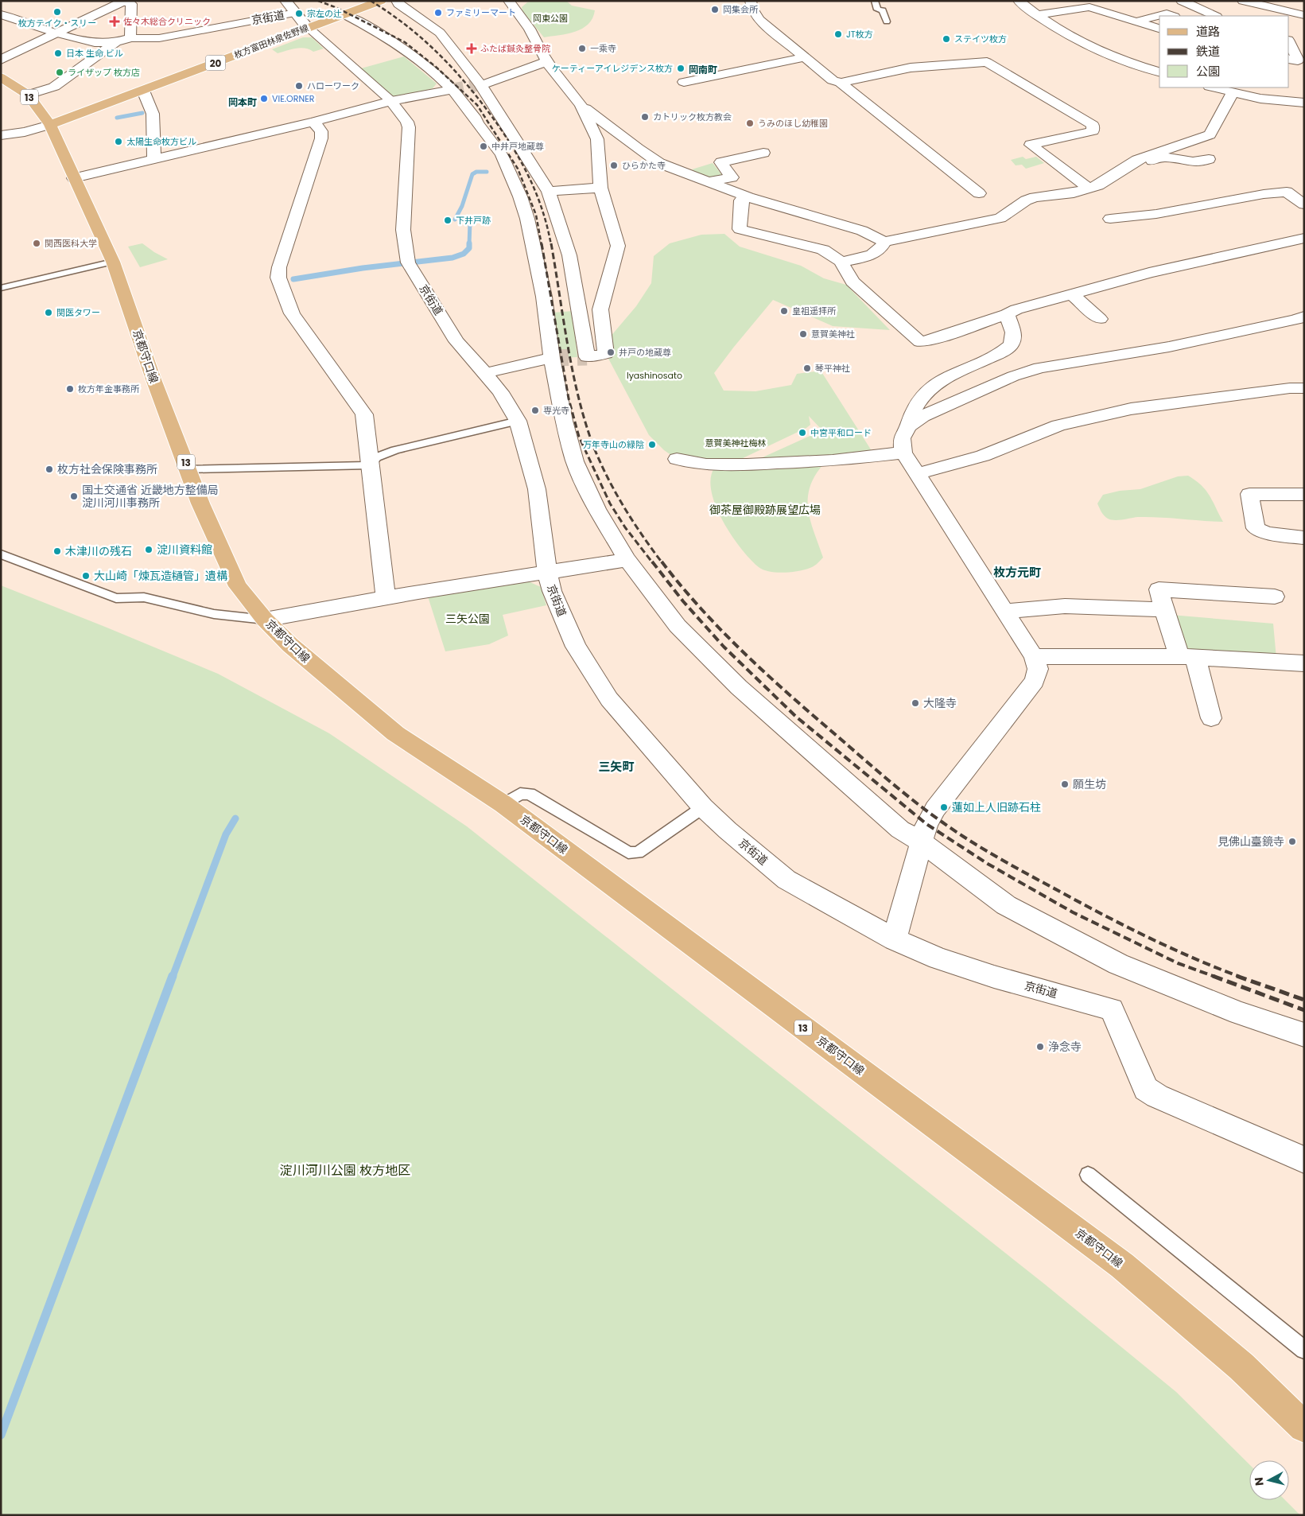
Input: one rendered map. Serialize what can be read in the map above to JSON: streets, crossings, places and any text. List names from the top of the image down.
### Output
{
  "streets": {
    "main road": [
      "枚方富田林泉佐野線",
      "20",
      "13",
      "京都守口線"
    ],
    "street": ["京街道"]
  },
  "crossings": [
    ["京街道", "枚方富田林泉佐野線"],
    ["枚方富田林泉佐野線", "京都守口線"]
  ],
  "districts": [
    "岡南町",
    "岡本町",
    "枚方元町",
    "三矢町"
  ],
  "parks": [
    "岡東公園",
    "Iyashinosato",
    "意賀美神社梅林",
    "御茶屋御殿跡展望広場",
    "三矢公園",
    "淀川河川公園 枚方地区"
  ],
  "places": {
    "other": [
      "岡集会所",
      "枚方テイク・スリー",
      "ファミリーマート",
      "宗左の辻",
      "JT枚方",
      "ステイツ枚方",
      "一乘寺",
      "日本 生命 ビル",
      "ケーティーアイレジデンス枚方",
      "ライザップ 枚方店",
      "ハローワーク",
      "VIE.ORNER",
      "カトリック枚方教会",
      "うみのほし幼稚園",
      "太陽生命枚方ビル",
      "中井戸地蔵尊",
      "ひらかた寺",
      "下井戸跡",
      "関西医科大学",
      "皇祖遥拝所",
      "関医タワー",
      "意賀美神社",
      "井戸の地蔵尊",
      "琴平神社",
      "枚方年金事務所",
      "専光寺",
      "中宮平和ロード",
      "万年寺山の緑陰",
      "枚方社会保険事務所",
      "国土交通省 近畿地方整備局 淀川河川事務所",
      "淀川資料館",
      "木津川の残石",
      "大山崎「煉瓦造樋管」遺構",
      "大隆寺",
      "願生坊",
      "蓮如上人旧跡石柱",
      "見佛山臺鏡寺",
      "浄念寺"
    ],
    "health": ["佐々木総合クリニック", "ふたば鍼灸整骨院"]
  },
  "legend": ["道路", "鉄道", "公園"],
  "north": "left"
}
